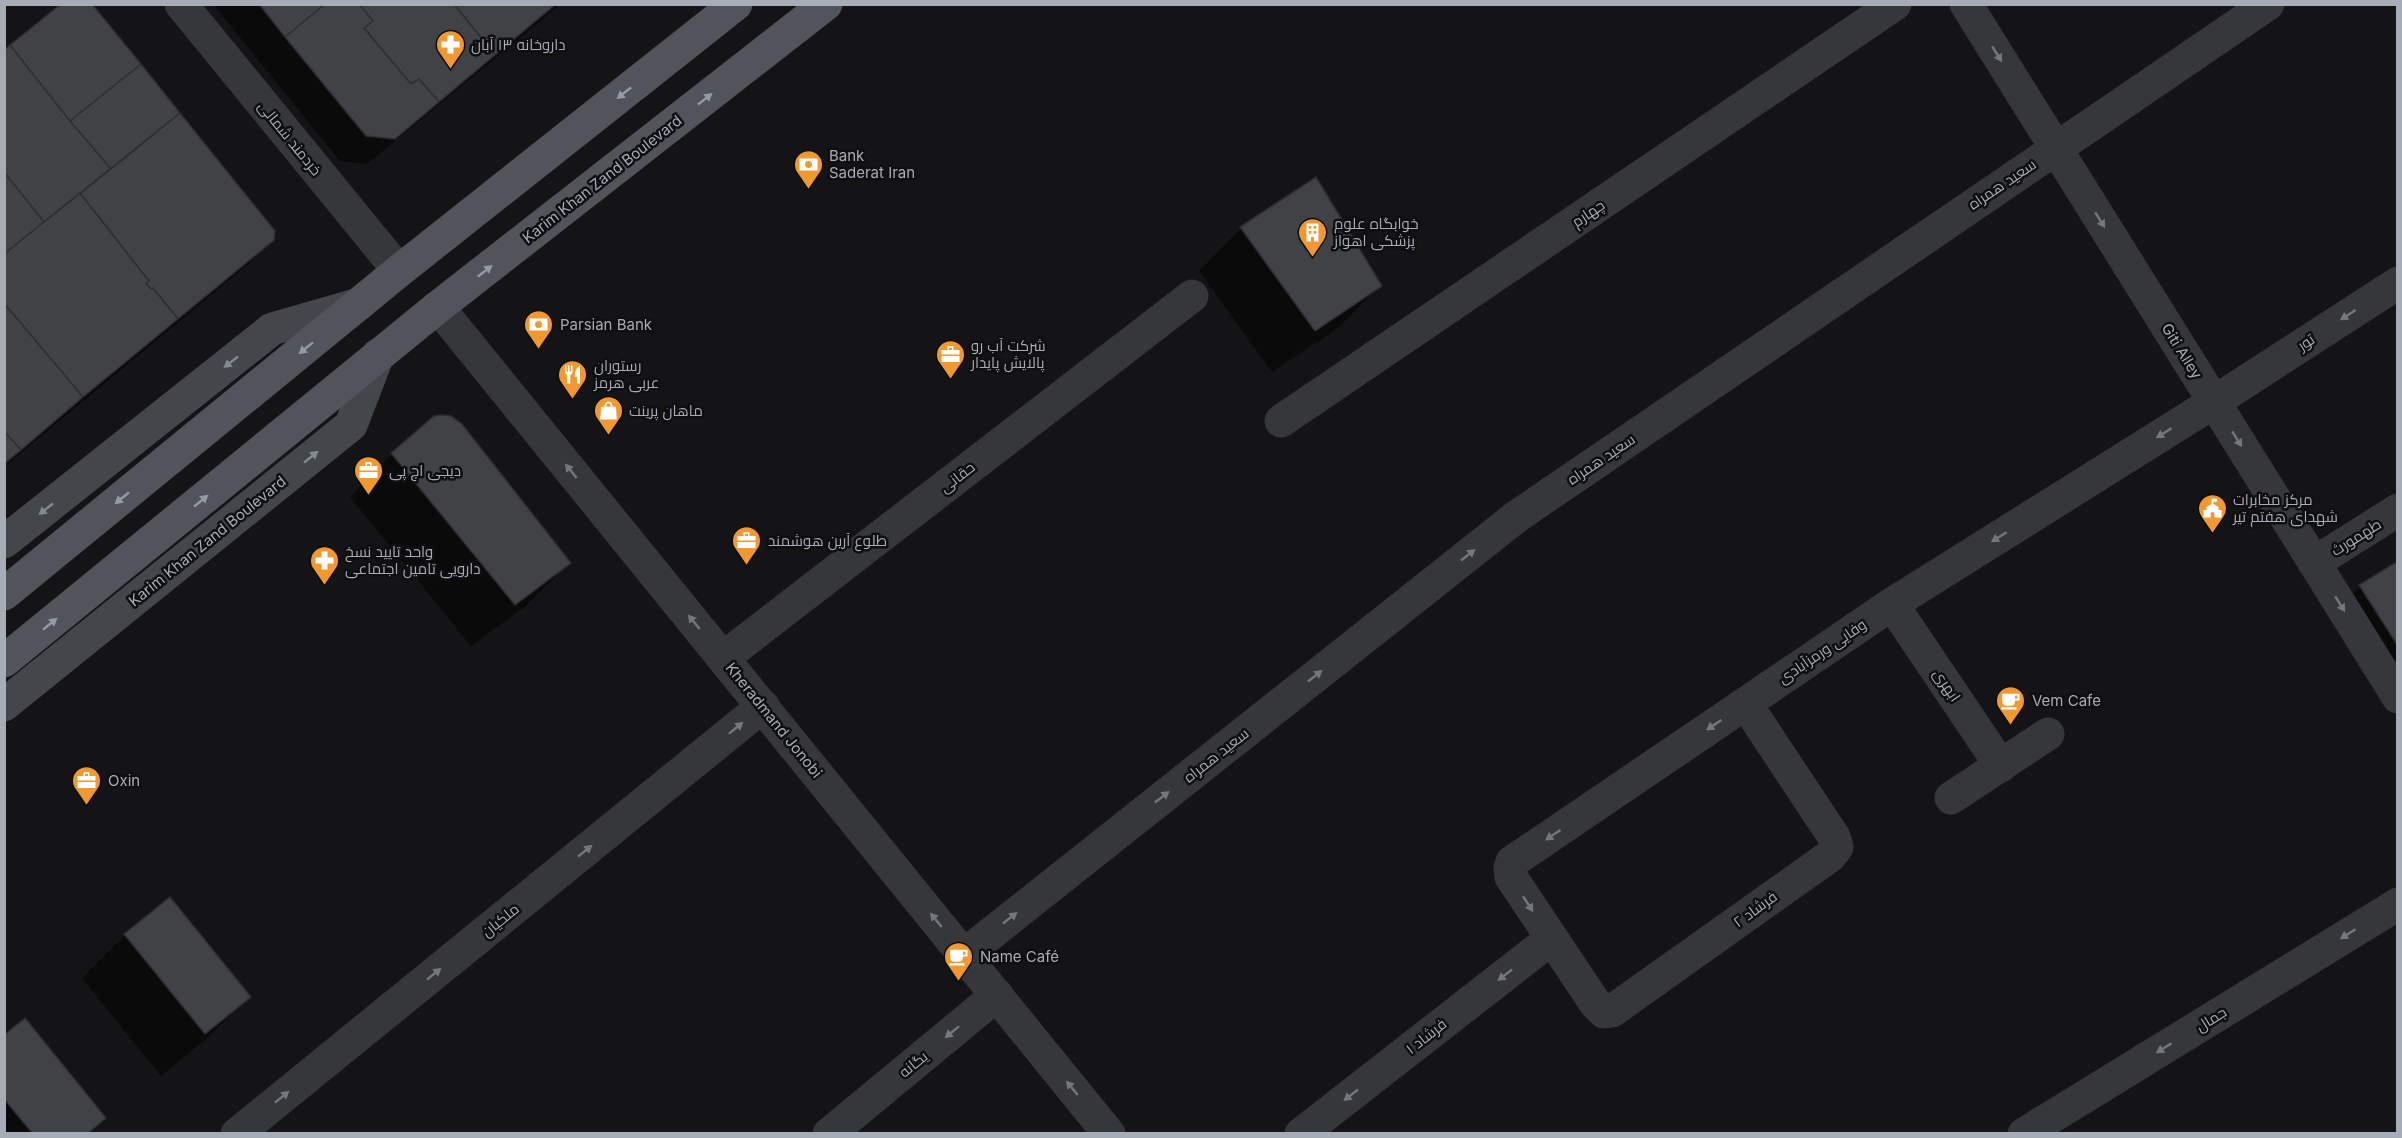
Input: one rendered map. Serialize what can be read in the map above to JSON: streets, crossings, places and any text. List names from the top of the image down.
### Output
{
  "streets": {
    "main road": ["Karim Khan Zand Boulevard"],
    "street": [
      "خردمند شمالی",
      "سعید همراه",
      "چهارم",
      "تور",
      "Giti Alley",
      "حقانی",
      "طهمورث",
      "وفایی ورمزآبادی",
      "ابهری",
      "Kheradmand Jonobi",
      "فرشاد ۲",
      "ملکیان",
      "جمال",
      "فرشاد ۱",
      "یگانه"
    ]
  },
  "crossings": [
    ["Karim Khan Zand Boulevard", "Kheradmand Jonobi"],
    ["سعید همراه", "Giti Alley"],
    ["سعید همراه", "Kheradmand Jonobi"],
    ["تور", "Giti Alley"],
    ["تور", "وفایی ورمزآبادی"],
    ["Giti Alley", "طهمورث"],
    ["Giti Alley", "وفایی ورمزآبادی"],
    ["حقانی", "Kheradmand Jonobi"],
    ["وفایی ورمزآبادی", "ابهری"],
    ["وفایی ورمزآبادی", "فرشاد ۲"],
    ["وفایی ورمزآبادی", "فرشاد ۱"],
    ["Kheradmand Jonobi", "ملکیان"],
    ["Kheradmand Jonobi", "یگانه"],
    ["فرشاد ۲", "فرشاد ۱"]
  ],
  "one_way": [
    "سعید همراه",
    "تور",
    "Giti Alley",
    "وفایی ورمزآبادی",
    "Kheradmand Jonobi",
    "ملکیان",
    "جمال",
    "فرشاد ۱",
    "یگانه"
  ],
  "places": {
    "pharmacy": ["داروخانه ۱۳ آبان", "واحد تایید نسخ دارویی تامین اجتماعی"],
    "bank": ["Bank Saderat Iran", "Parsian Bank"],
    "building": ["خوابگاه علوم پزشکی اهواز"],
    "office": [
      "شرکت آب رو پالایش پایدار",
      "دیجی اچ پی",
      "طلوع آرین هوشمند",
      "Oxin"
    ],
    "restaurant": ["رستوران عربی هرمز"],
    "shop": ["ماهان پرینت"],
    "public building": ["مرکز مخابرات شهدای هفتم تیر"],
    "cafe": ["Vem Cafe", "Name Café"]
  }
}
